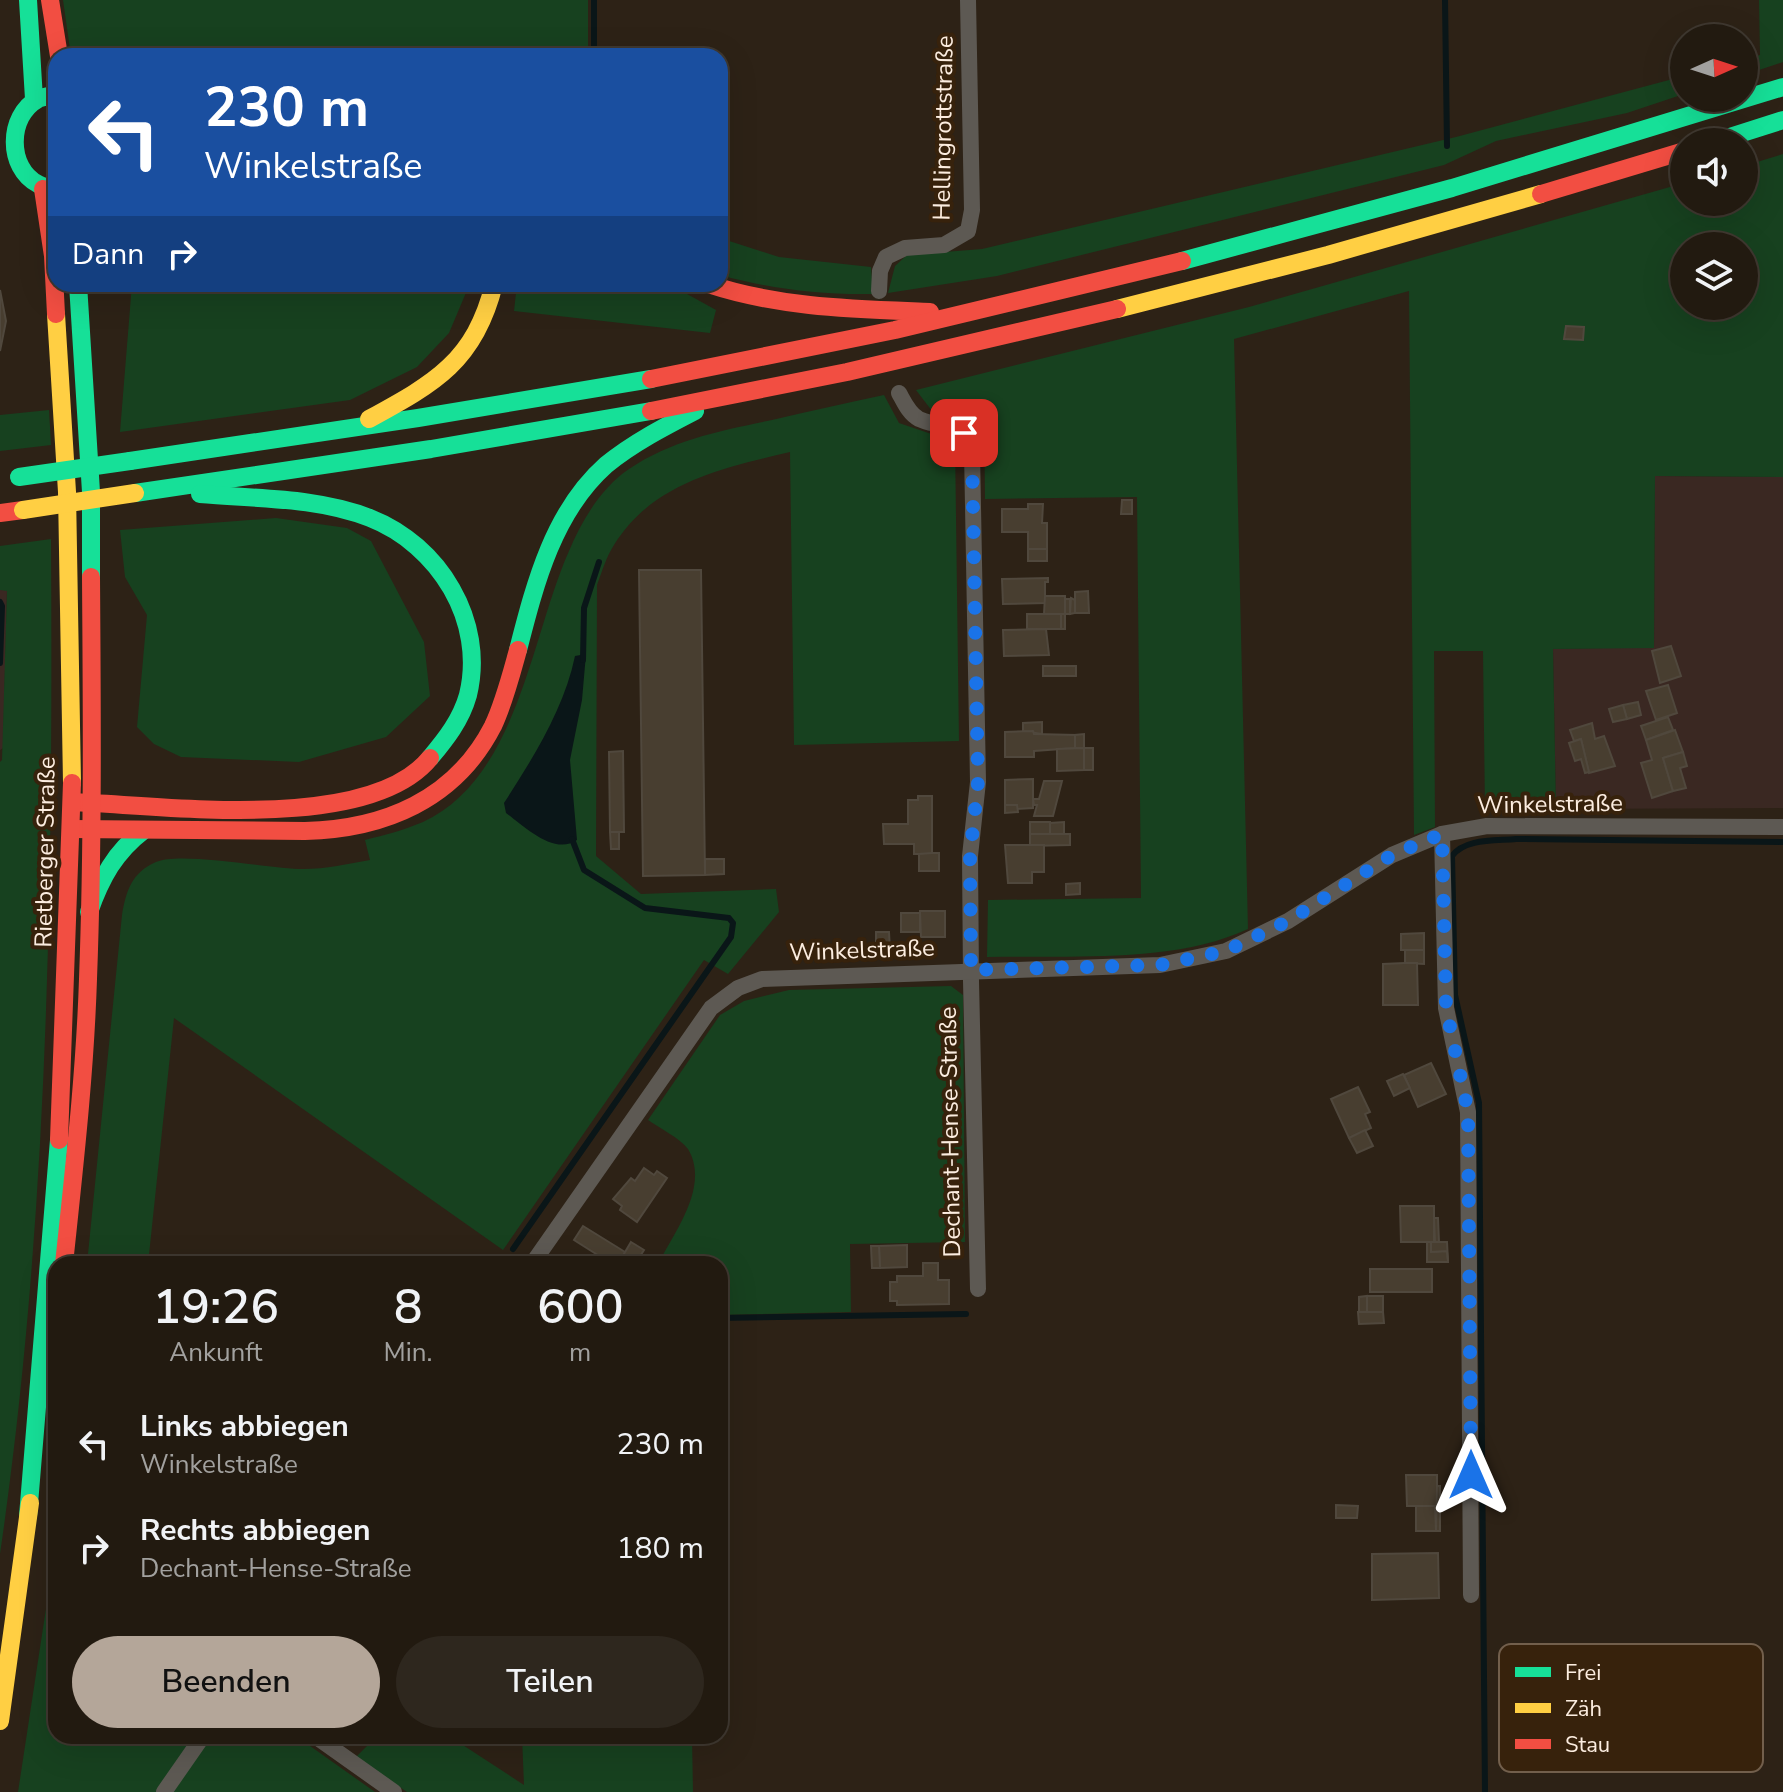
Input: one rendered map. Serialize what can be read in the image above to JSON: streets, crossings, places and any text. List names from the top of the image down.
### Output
{
  "streets": {
    "main road": ["Rietberger Straße"],
    "street": ["Hellingrottstraße", "Winkelstraße", "Dechant-Hense-Straße"]
  },
  "crossings": [
    ["Winkelstraße", "Dechant-Hense-Straße"]
  ],
  "legend": ["Frei", "Zäh", "Stau"],
  "north": "right",
  "page": {
    "turn": ["230 m", "Winkelstraße"],
    "then": "Dann",
    "eta": [
      "19:26",
      "Ankunft",
      "8",
      "Min.",
      "600",
      "m"
    ],
    "list": [
      {
        "name": "Links abbiegen",
        "note": "Winkelstraße",
        "value": "230 m"
      },
      {
        "name": "Rechts abbiegen",
        "note": "Dechant-Hense-Straße",
        "value": "180 m"
      }
    ],
    "buttons": ["Beenden", "Teilen"]
  }
}
